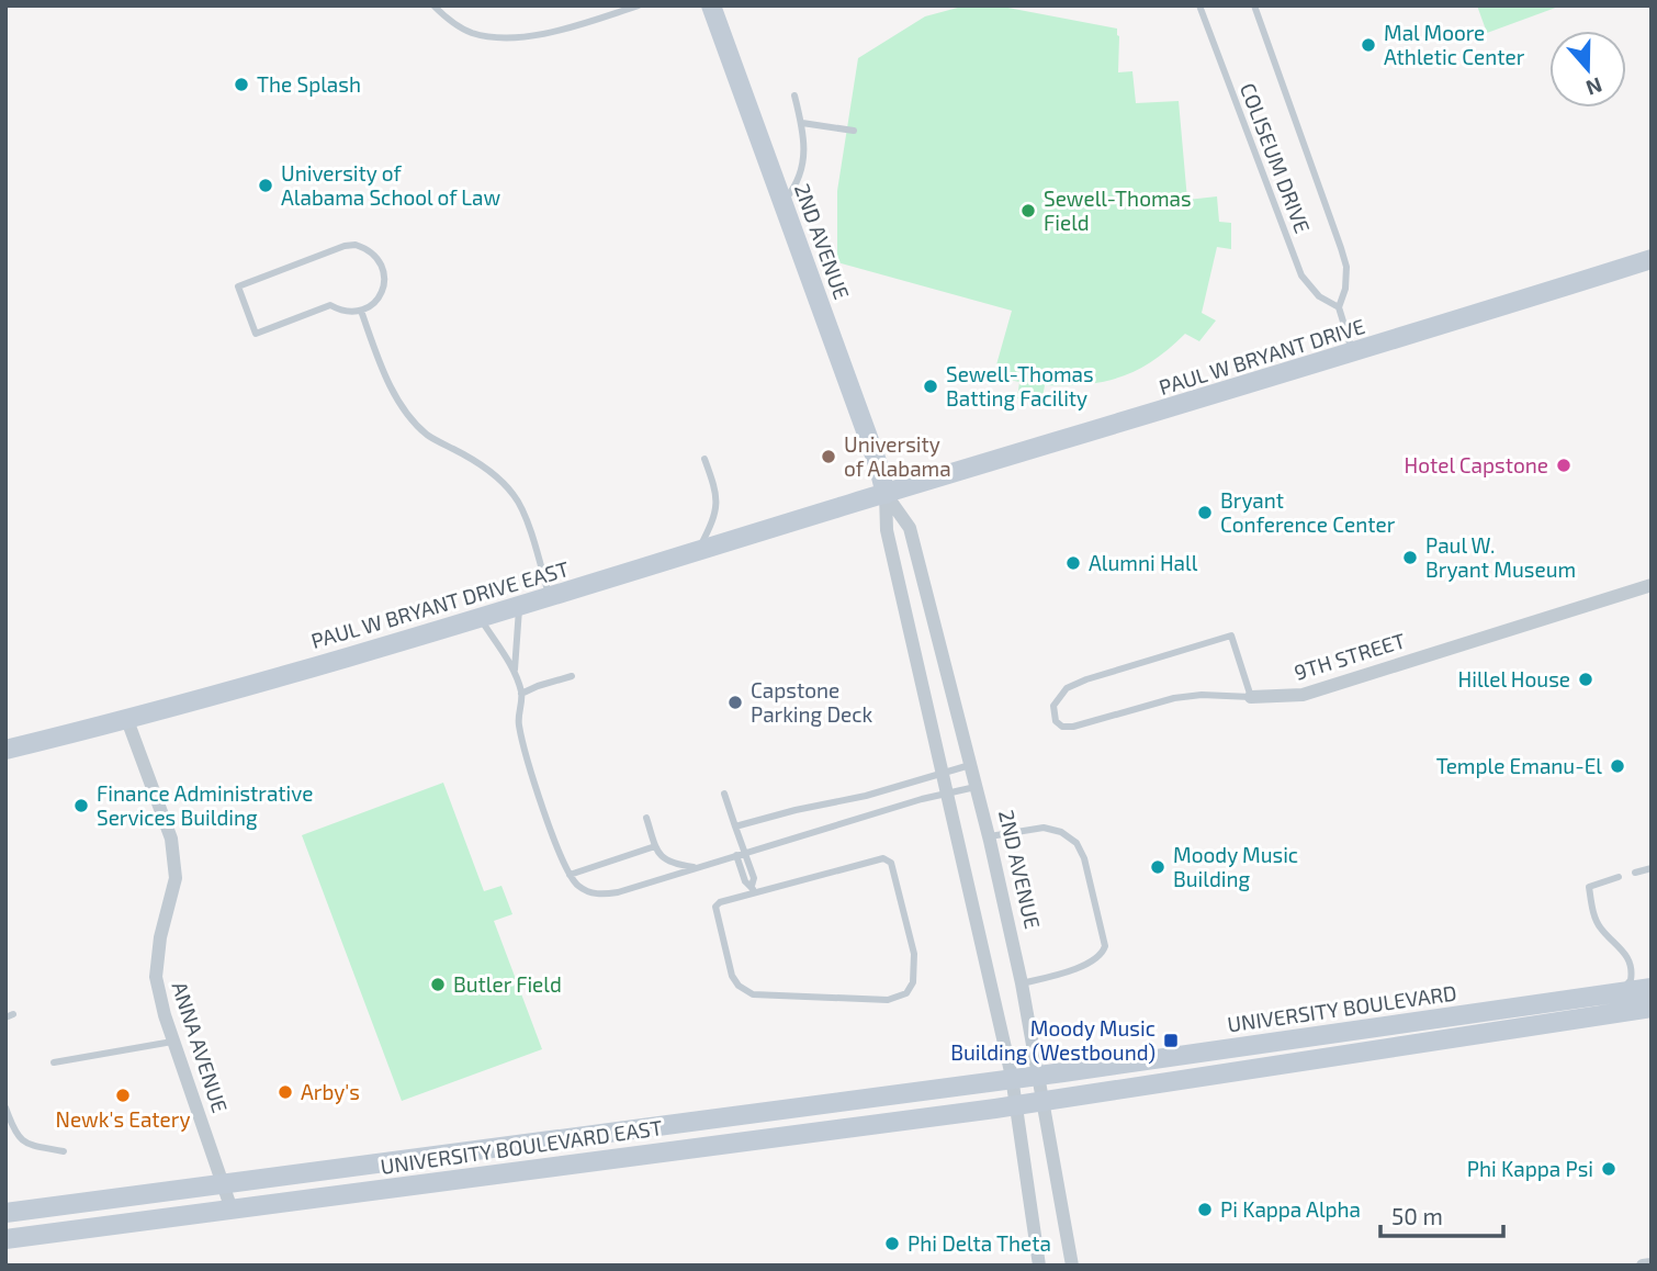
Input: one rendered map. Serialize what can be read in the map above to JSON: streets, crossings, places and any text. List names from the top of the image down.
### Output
{
  "streets": {
    "main road": [
      "2ND AVENUE",
      "PAUL W BRYANT DRIVE",
      "PAUL W BRYANT DRIVE EAST",
      "UNIVERSITY BOULEVARD",
      "UNIVERSITY BOULEVARD EAST"
    ],
    "street": ["9TH STREET", "ANNA AVENUE"],
    "lane": ["COLISEUM DRIVE"]
  },
  "crossings": [
    ["COLISEUM DRIVE", "PAUL W BRYANT DRIVE"],
    ["2ND AVENUE", "PAUL W BRYANT DRIVE"],
    ["2ND AVENUE", "PAUL W BRYANT DRIVE EAST"],
    ["2ND AVENUE", "UNIVERSITY BOULEVARD"],
    ["2ND AVENUE", "UNIVERSITY BOULEVARD EAST"],
    ["PAUL W BRYANT DRIVE", "PAUL W BRYANT DRIVE EAST"],
    ["PAUL W BRYANT DRIVE EAST", "ANNA AVENUE"],
    ["UNIVERSITY BOULEVARD", "UNIVERSITY BOULEVARD EAST"],
    ["ANNA AVENUE", "UNIVERSITY BOULEVARD EAST"]
  ],
  "places": {
    "other": [
      "Mal Moore Athletic Center",
      "The Splash",
      "University of Alabama School of Law",
      "Sewell-Thomas Field",
      "Sewell-Thomas Batting Facility",
      "University of Alabama",
      "Hotel Capstone",
      "Bryant Conference Center",
      "Paul W. Bryant Museum",
      "Alumni Hall",
      "Hillel House",
      "Capstone Parking Deck",
      "Temple Emanu-El",
      "Finance Administrative Services Building",
      "Moody Music Building",
      "Butler Field",
      "Arby's",
      "Newk's Eatery",
      "Phi Kappa Psi",
      "Pi Kappa Alpha",
      "Phi Delta Theta"
    ],
    "transit": ["Moody Music Building (Westbound)"]
  },
  "scale_bar": "50 m",
  "north": "bottom"
}
